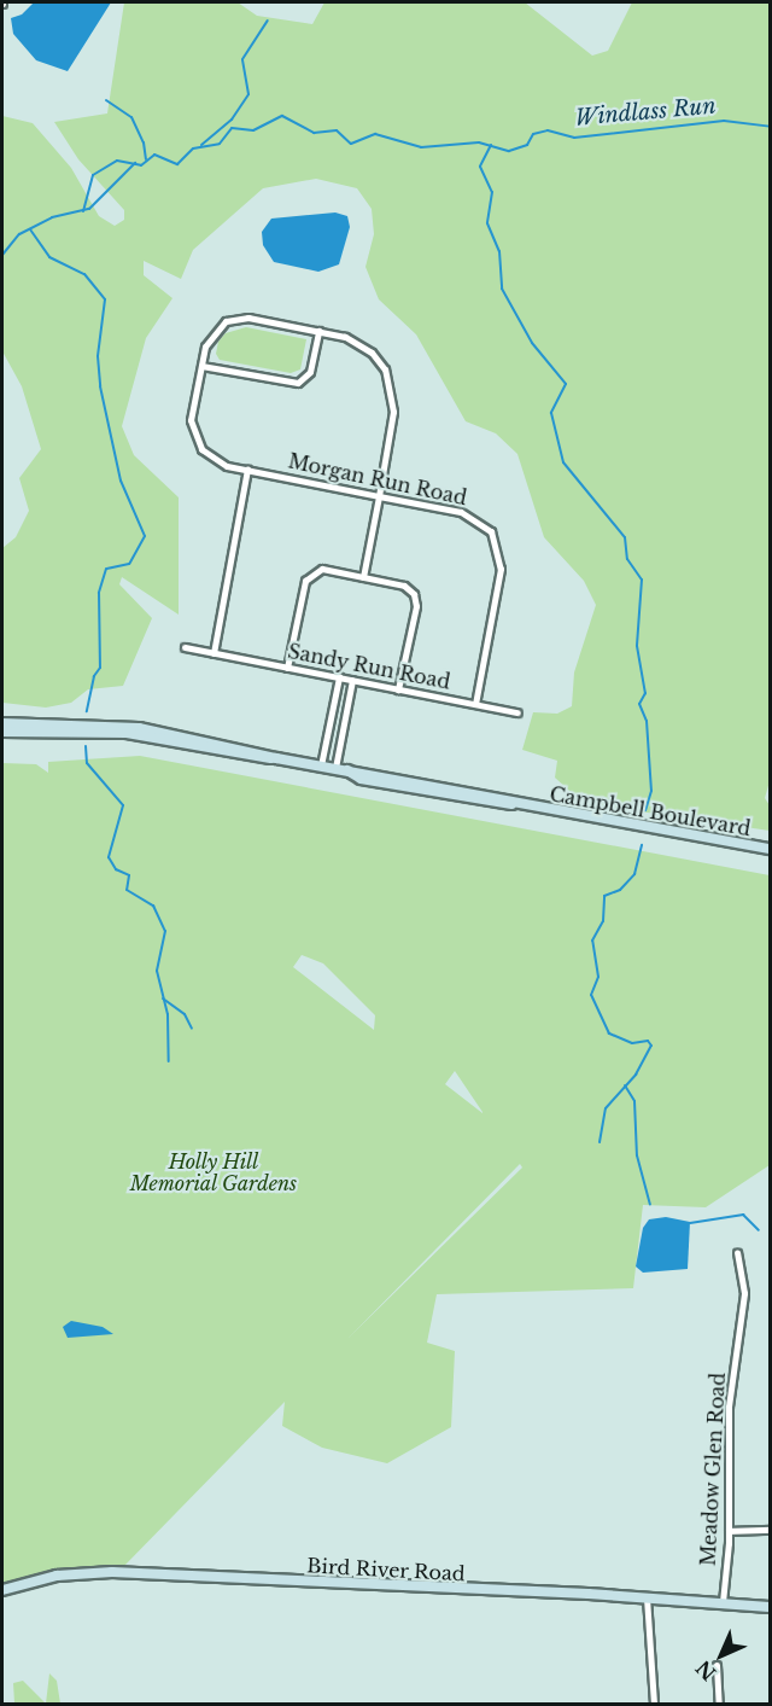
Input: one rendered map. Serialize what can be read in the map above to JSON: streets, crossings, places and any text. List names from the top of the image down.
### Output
{
  "streets": {
    "street": [
      "Morgan Run Road",
      "Sandy Run Road",
      "Campbell Boulevard",
      "Meadow Glen Road",
      "Bird River Road"
    ]
  },
  "crossings": [
    ["Morgan Run Road", "Sandy Run Road"],
    ["Meadow Glen Road", "Bird River Road"]
  ],
  "water": ["Windlass Run"],
  "parks": ["Holly Hill Memorial Gardens"],
  "north": "bottom left"
}
